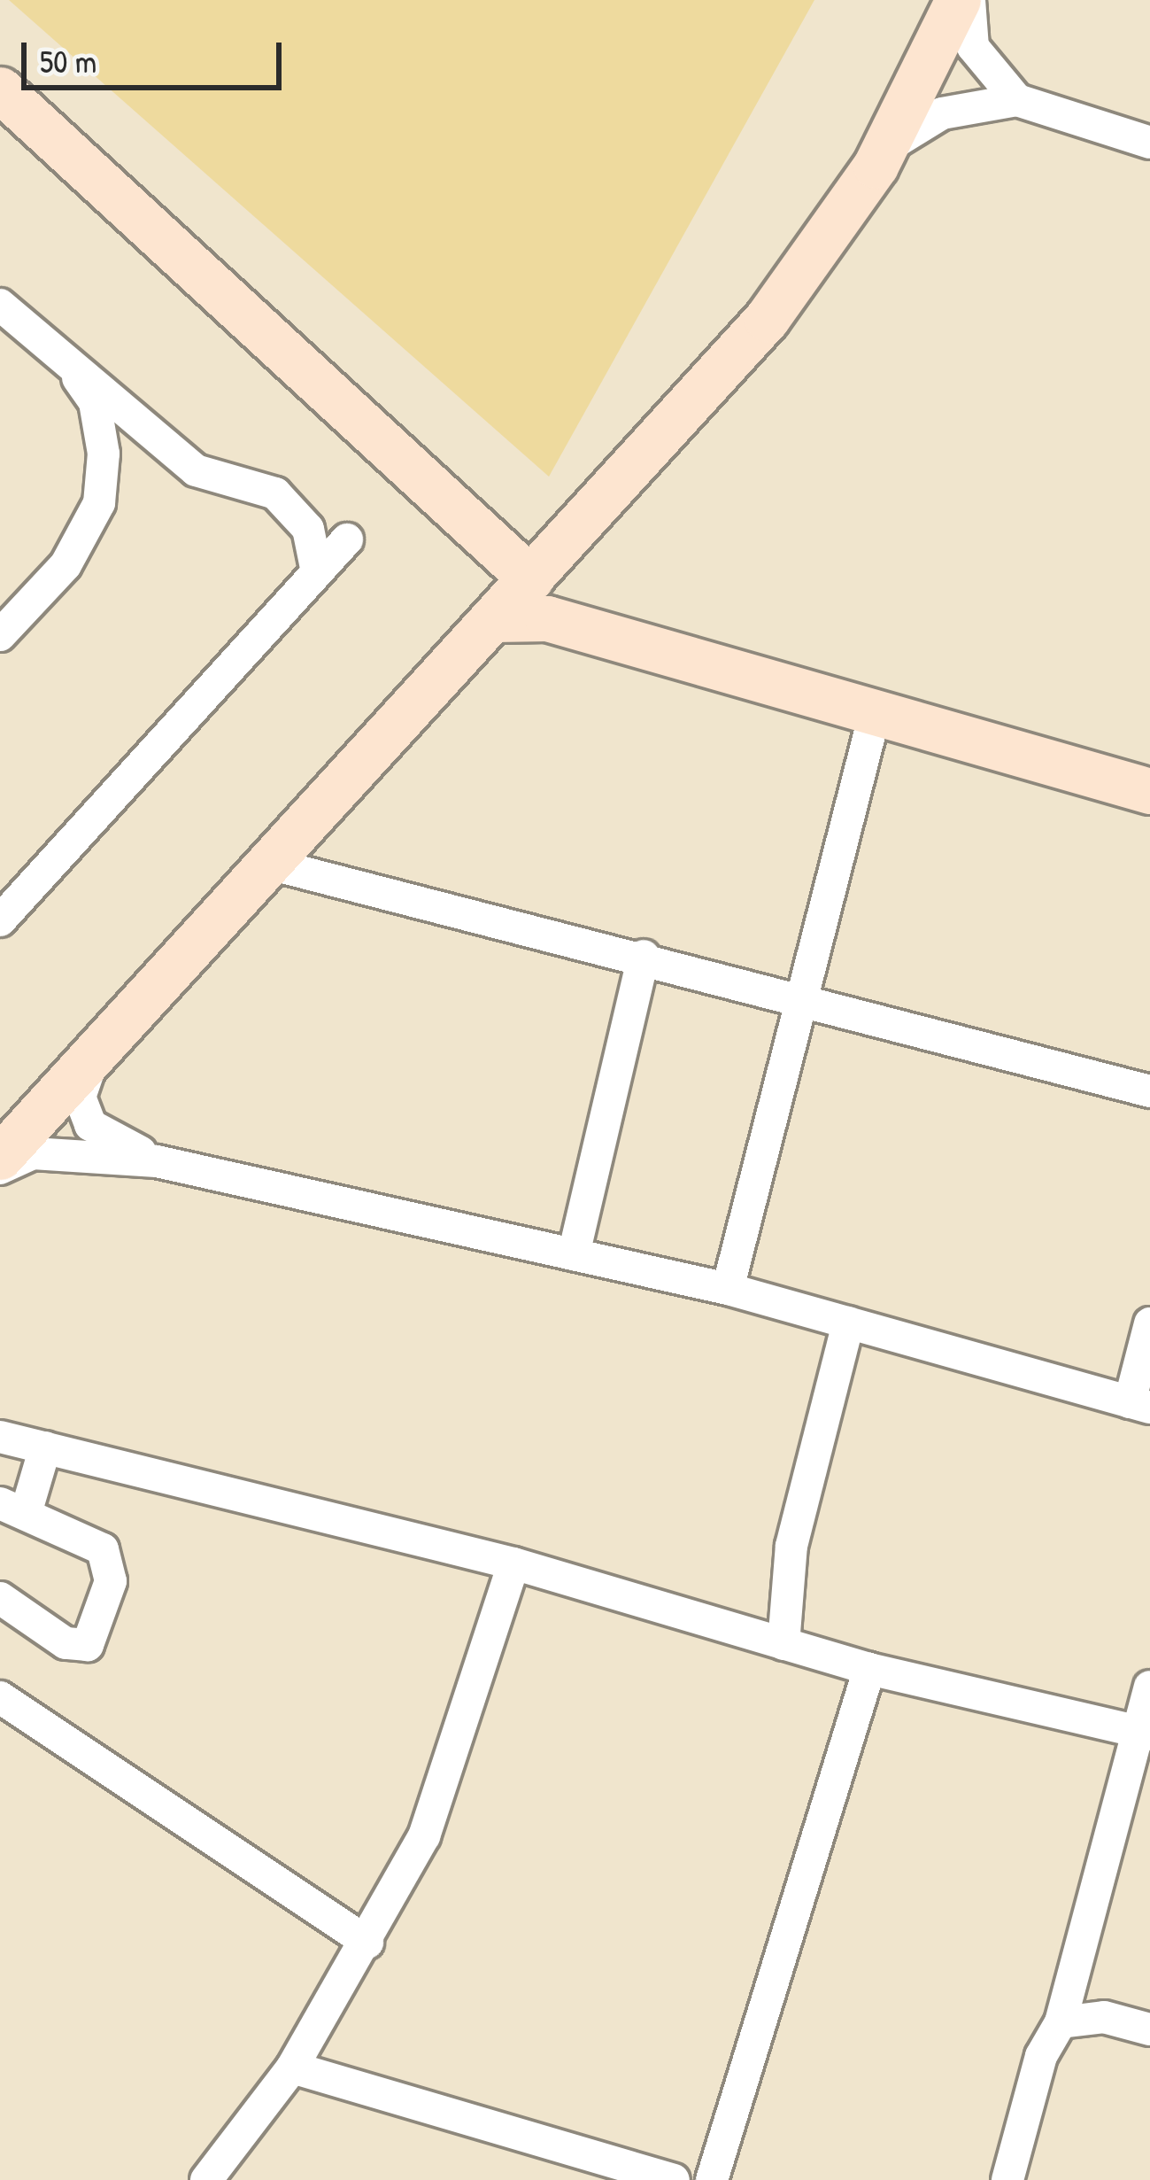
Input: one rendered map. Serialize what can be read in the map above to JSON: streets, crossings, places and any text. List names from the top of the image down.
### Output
{
  "scale_bar": "50 m"
}
